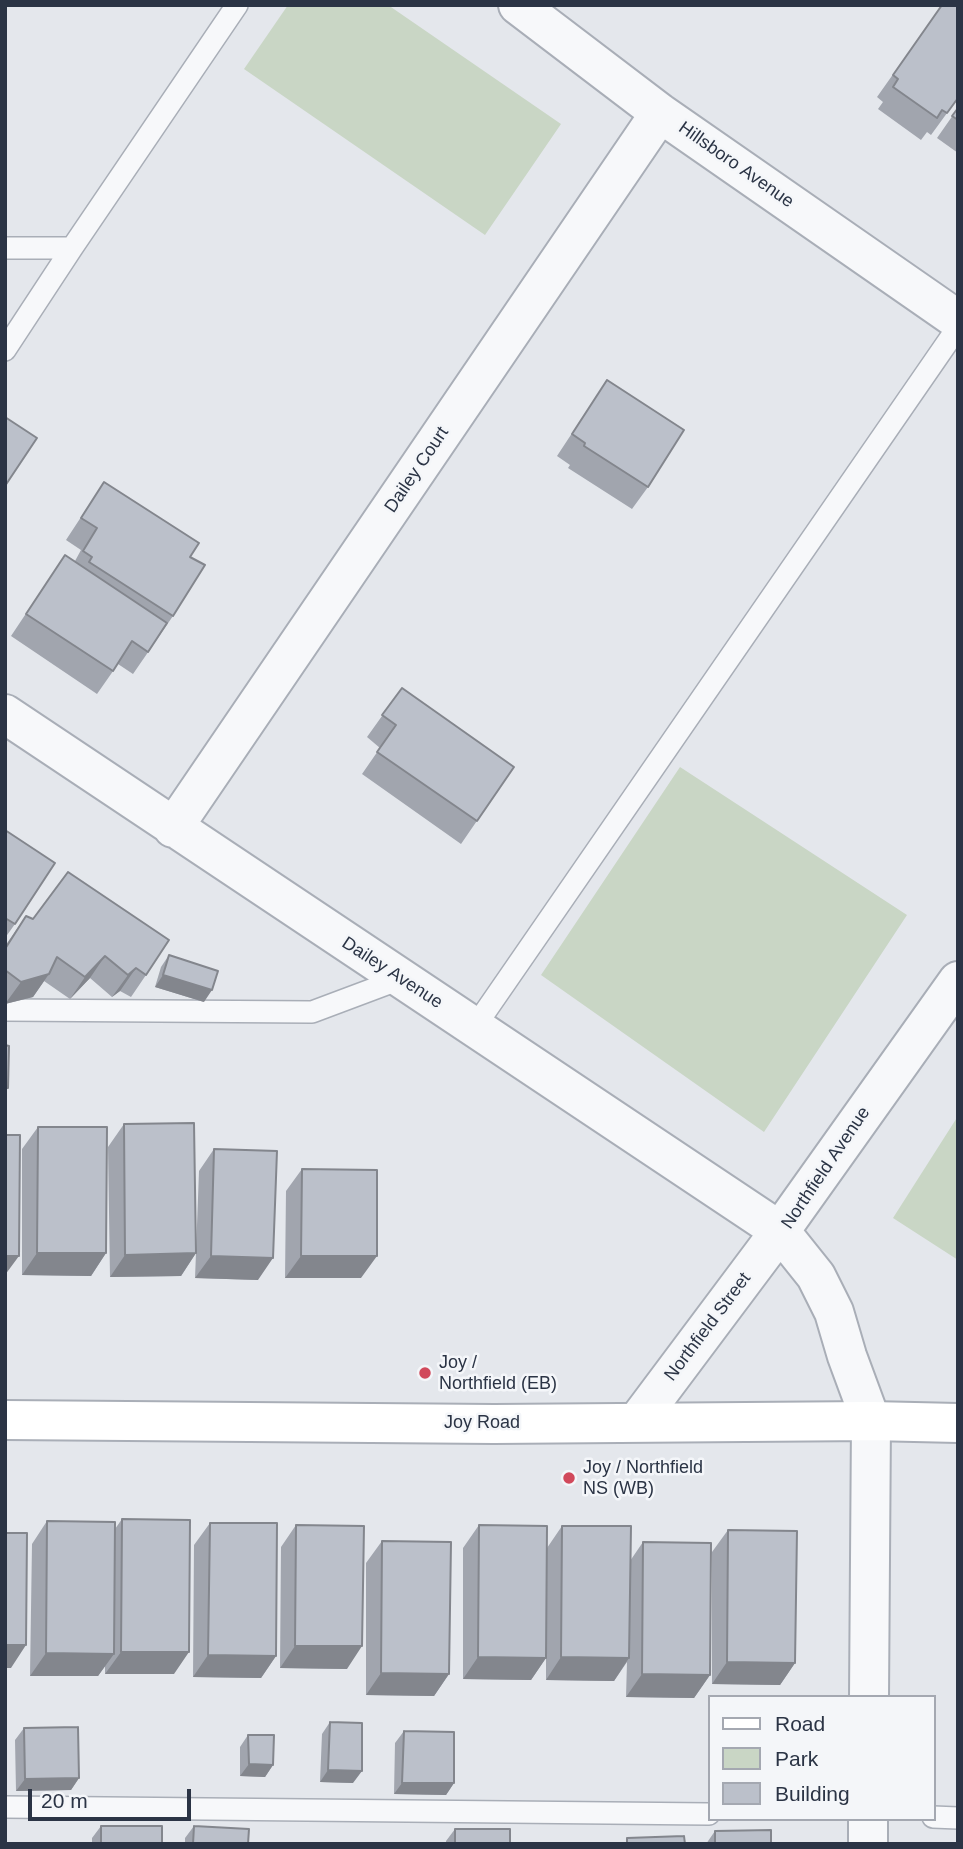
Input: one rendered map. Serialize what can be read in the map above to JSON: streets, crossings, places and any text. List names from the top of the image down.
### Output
{
  "streets": {
    "street": [
      "Hillsboro Avenue",
      "Dailey Court",
      "Dailey Avenue",
      "Northfield Avenue",
      "Northfield Street",
      "Joy Road"
    ]
  },
  "crossings": [
    ["Hillsboro Avenue", "Dailey Court"],
    ["Dailey Court", "Dailey Avenue"],
    ["Dailey Avenue", "Northfield Avenue"],
    ["Dailey Avenue", "Northfield Street"],
    ["Northfield Avenue", "Northfield Street"],
    ["Northfield Avenue", "Joy Road"],
    ["Northfield Street", "Joy Road"]
  ],
  "places": ["Joy / Northfield (EB)", "Joy / Northfield NS (WB)"],
  "legend": ["Road", "Park", "Building"],
  "scale_bar": "20 m"
}
